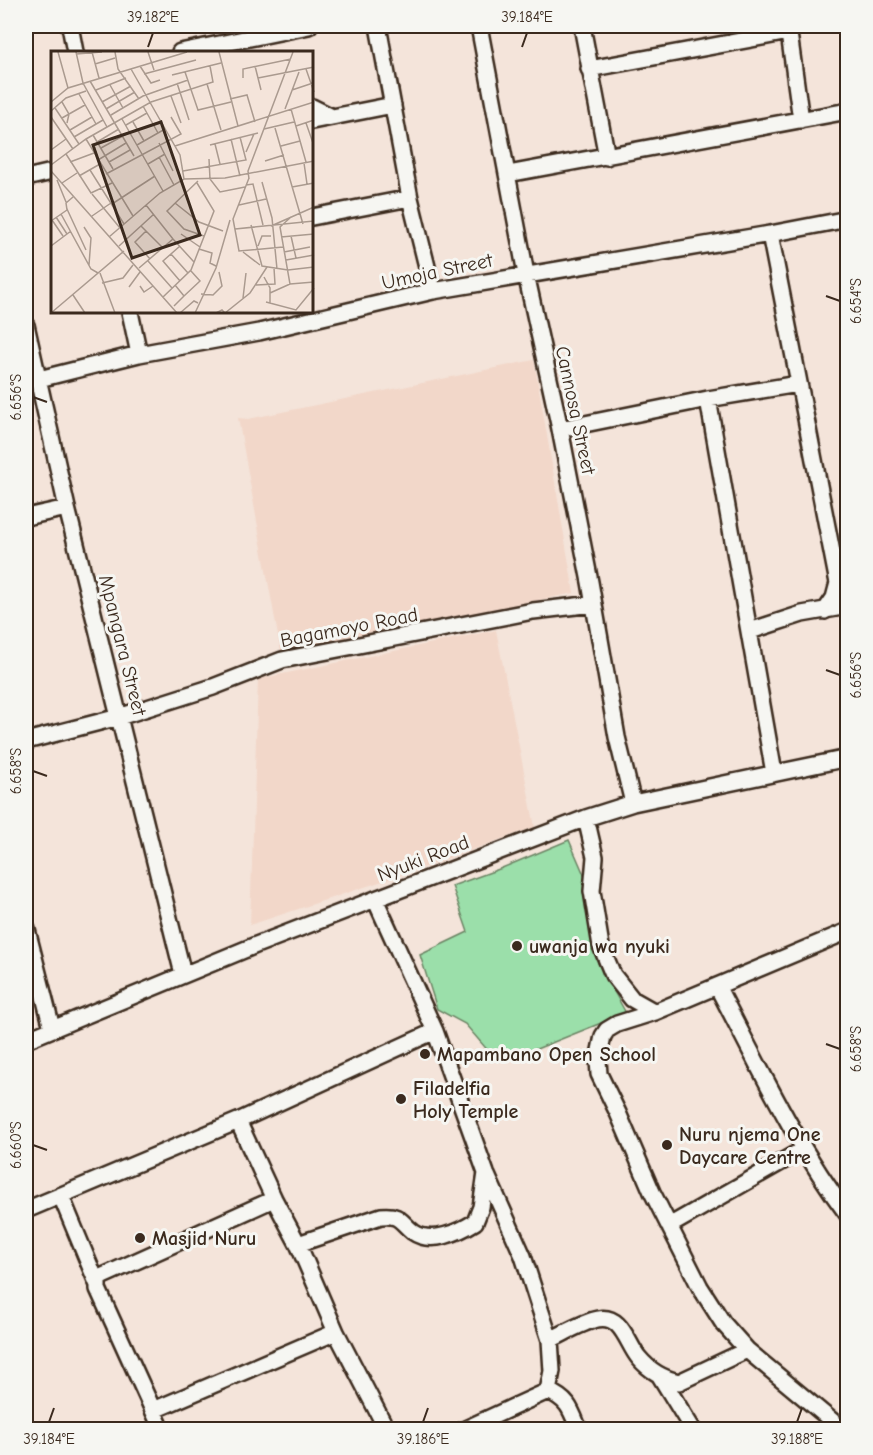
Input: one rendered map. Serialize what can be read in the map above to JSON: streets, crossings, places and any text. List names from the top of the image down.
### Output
{
  "streets": {
    "street": [
      "Umoja Street",
      "Cannosa Street",
      "Bagamoyo Road",
      "Mpangara Street",
      "Nyuki Road"
    ]
  },
  "crossings": [
    ["Umoja Street", "Cannosa Street"],
    ["Umoja Street", "Mpangara Street"],
    ["Cannosa Street", "Bagamoyo Road"],
    ["Cannosa Street", "Nyuki Road"],
    ["Bagamoyo Road", "Mpangara Street"],
    ["Mpangara Street", "Nyuki Road"]
  ],
  "places": [
    "uwanja wa nyuki",
    "Mapambano Open School",
    "Filadelfia Holy Temple",
    "Nuru njema One Daycare Centre",
    "Masjid Nuru"
  ],
  "coordinates": [
    "39.182°E",
    "39.184°E",
    "6.654°S",
    "6.656°S",
    "6.658°S",
    "6.660°S",
    "39.186°E",
    "39.188°E"
  ]
}
